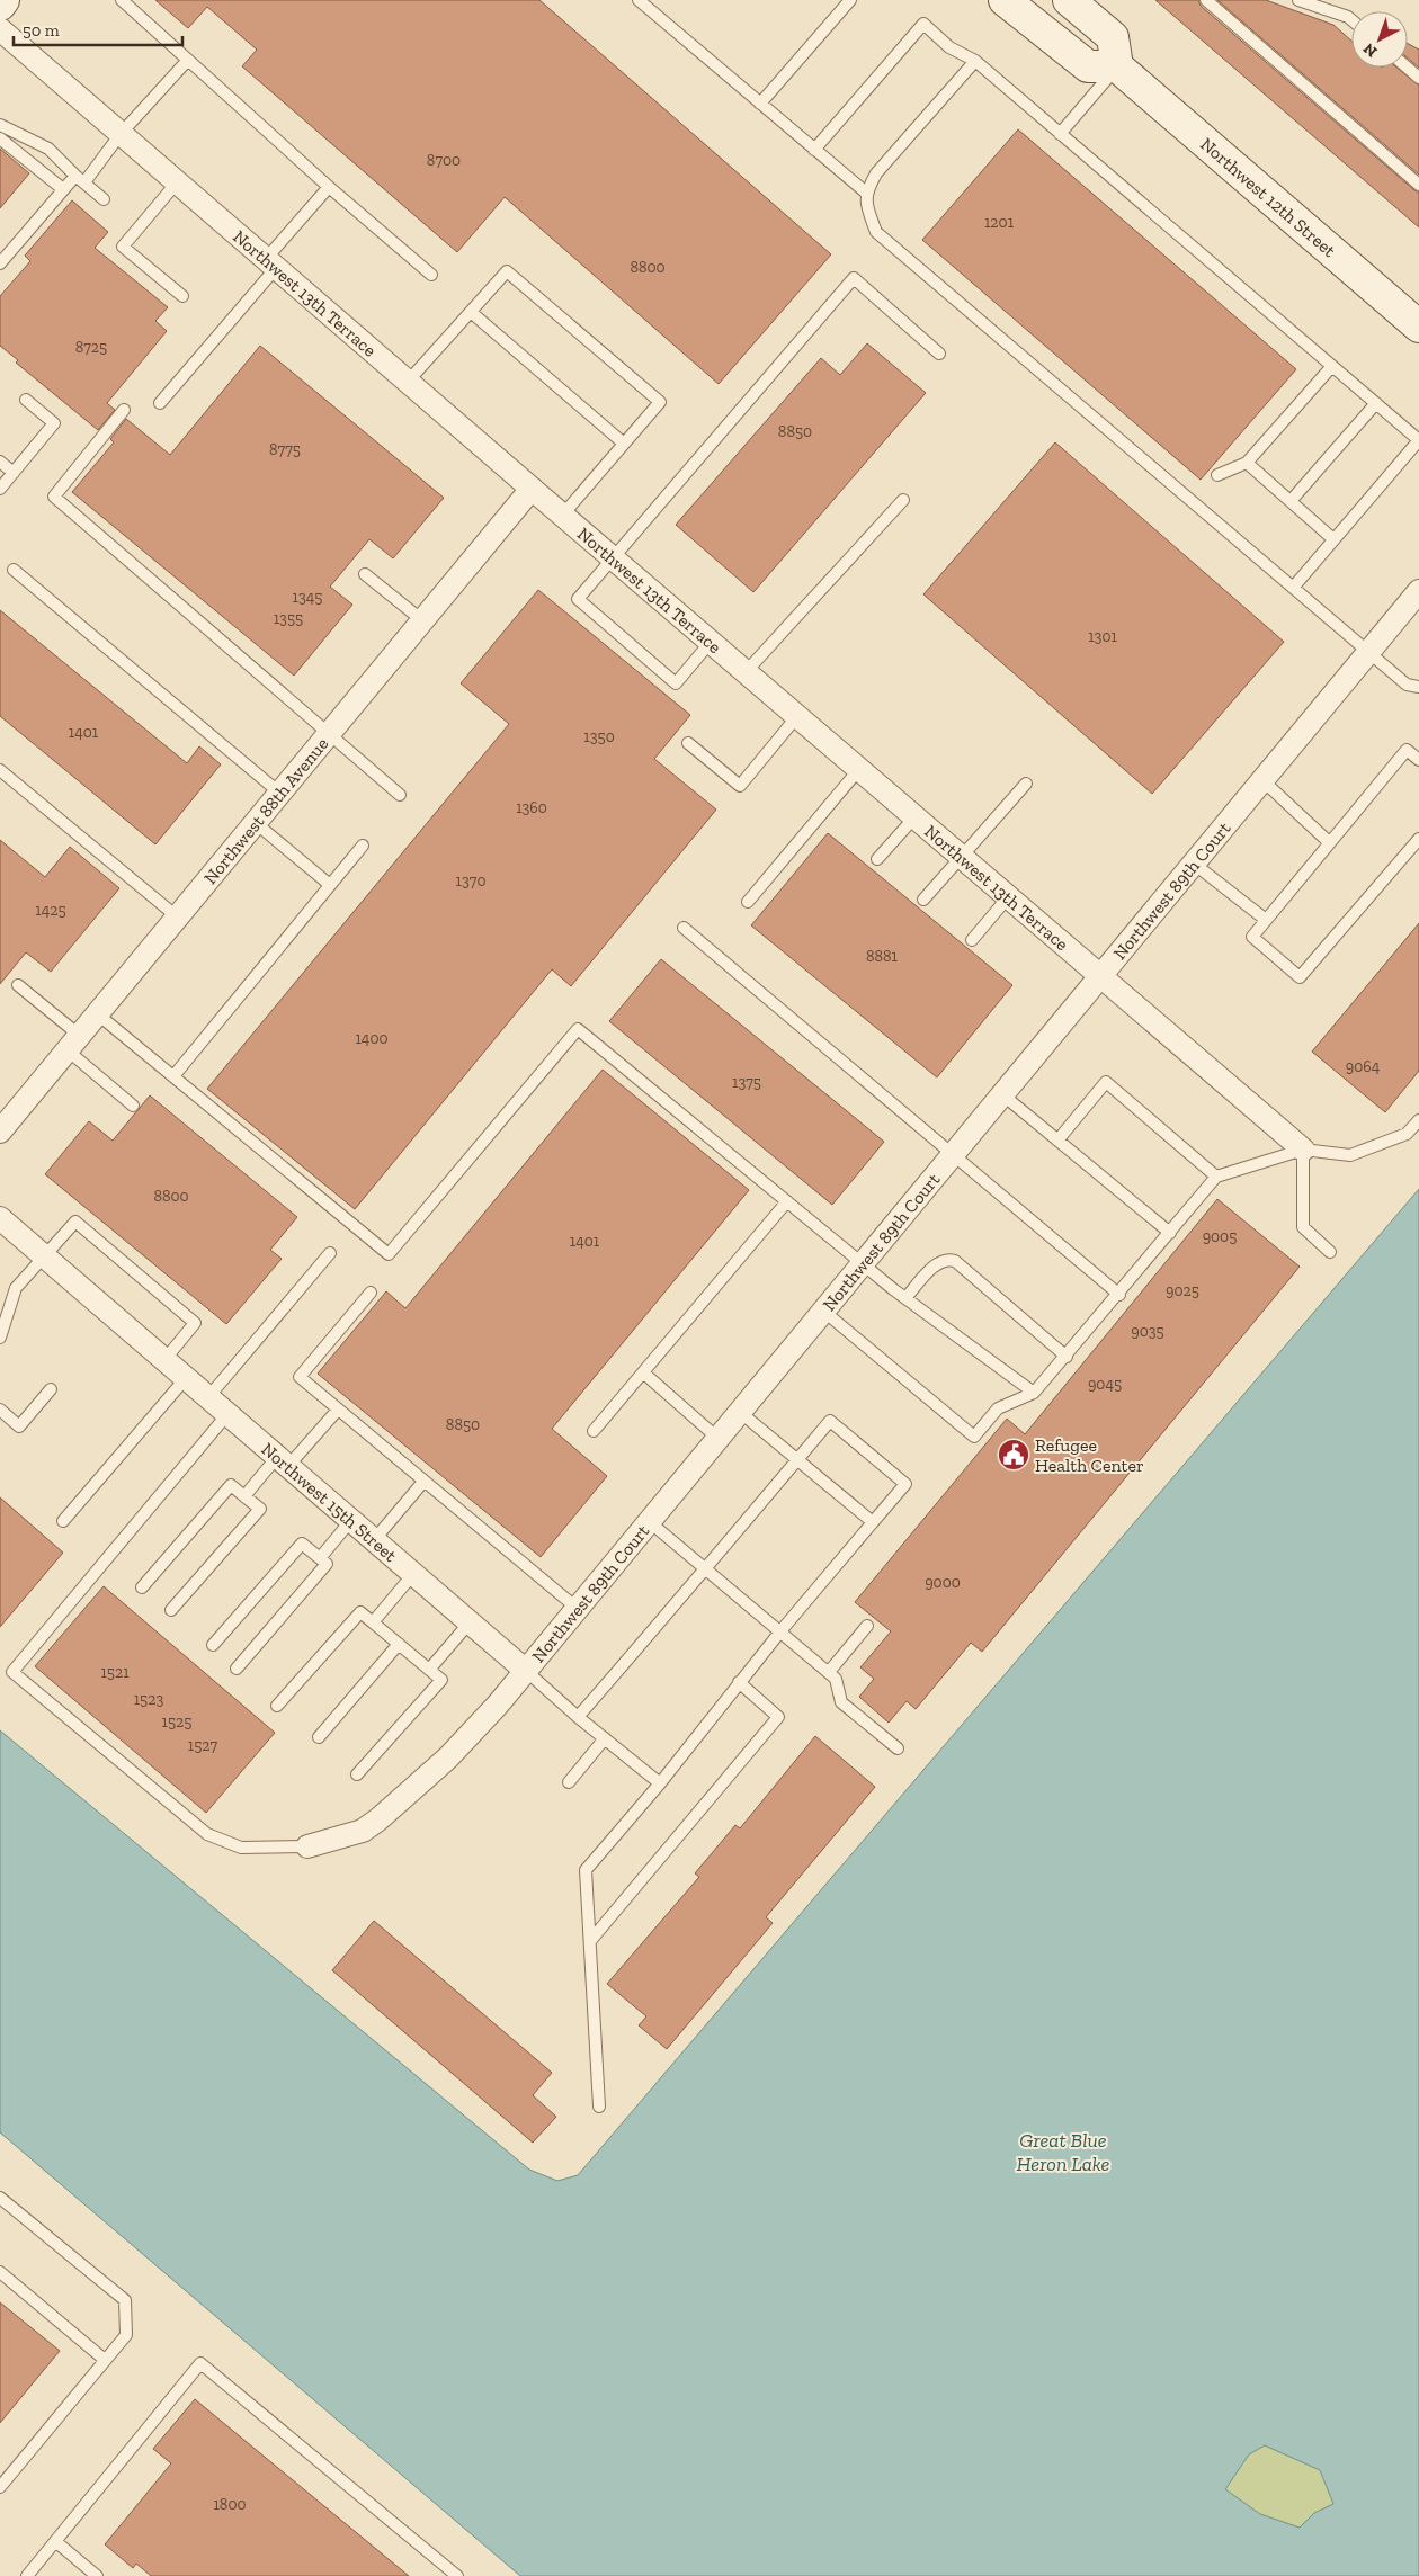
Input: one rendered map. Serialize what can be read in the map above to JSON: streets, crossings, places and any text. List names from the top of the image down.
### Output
{
  "streets": {
    "main road": ["Northwest 12th Street"],
    "street": [
      "Northwest 13th Terrace",
      "Northwest 88th Avenue",
      "Northwest 89th Court",
      "Northwest 15th Street"
    ]
  },
  "crossings": [
    ["Northwest 13th Terrace", "Northwest 88th Avenue"],
    ["Northwest 13th Terrace", "Northwest 89th Court"],
    ["Northwest 89th Court", "Northwest 15th Street"]
  ],
  "water": ["Great Blue Heron Lake"],
  "places": {
    "public building": ["Refugee Health Center"]
  },
  "house_numbers": [
    "8700",
    "1201",
    "8800",
    "8725",
    "8850",
    "8775",
    "1345",
    "1355",
    "1301",
    "1401",
    "1350",
    "1360",
    "1370",
    "1425",
    "8881",
    "1400",
    "9064",
    "1375",
    "8800",
    "9005",
    "1401",
    "9025",
    "9035",
    "9045",
    "8850",
    "9000",
    "1521",
    "1523",
    "1525",
    "1527",
    "1800"
  ],
  "scale_bar": "50 m",
  "north": "bottom left"
}
